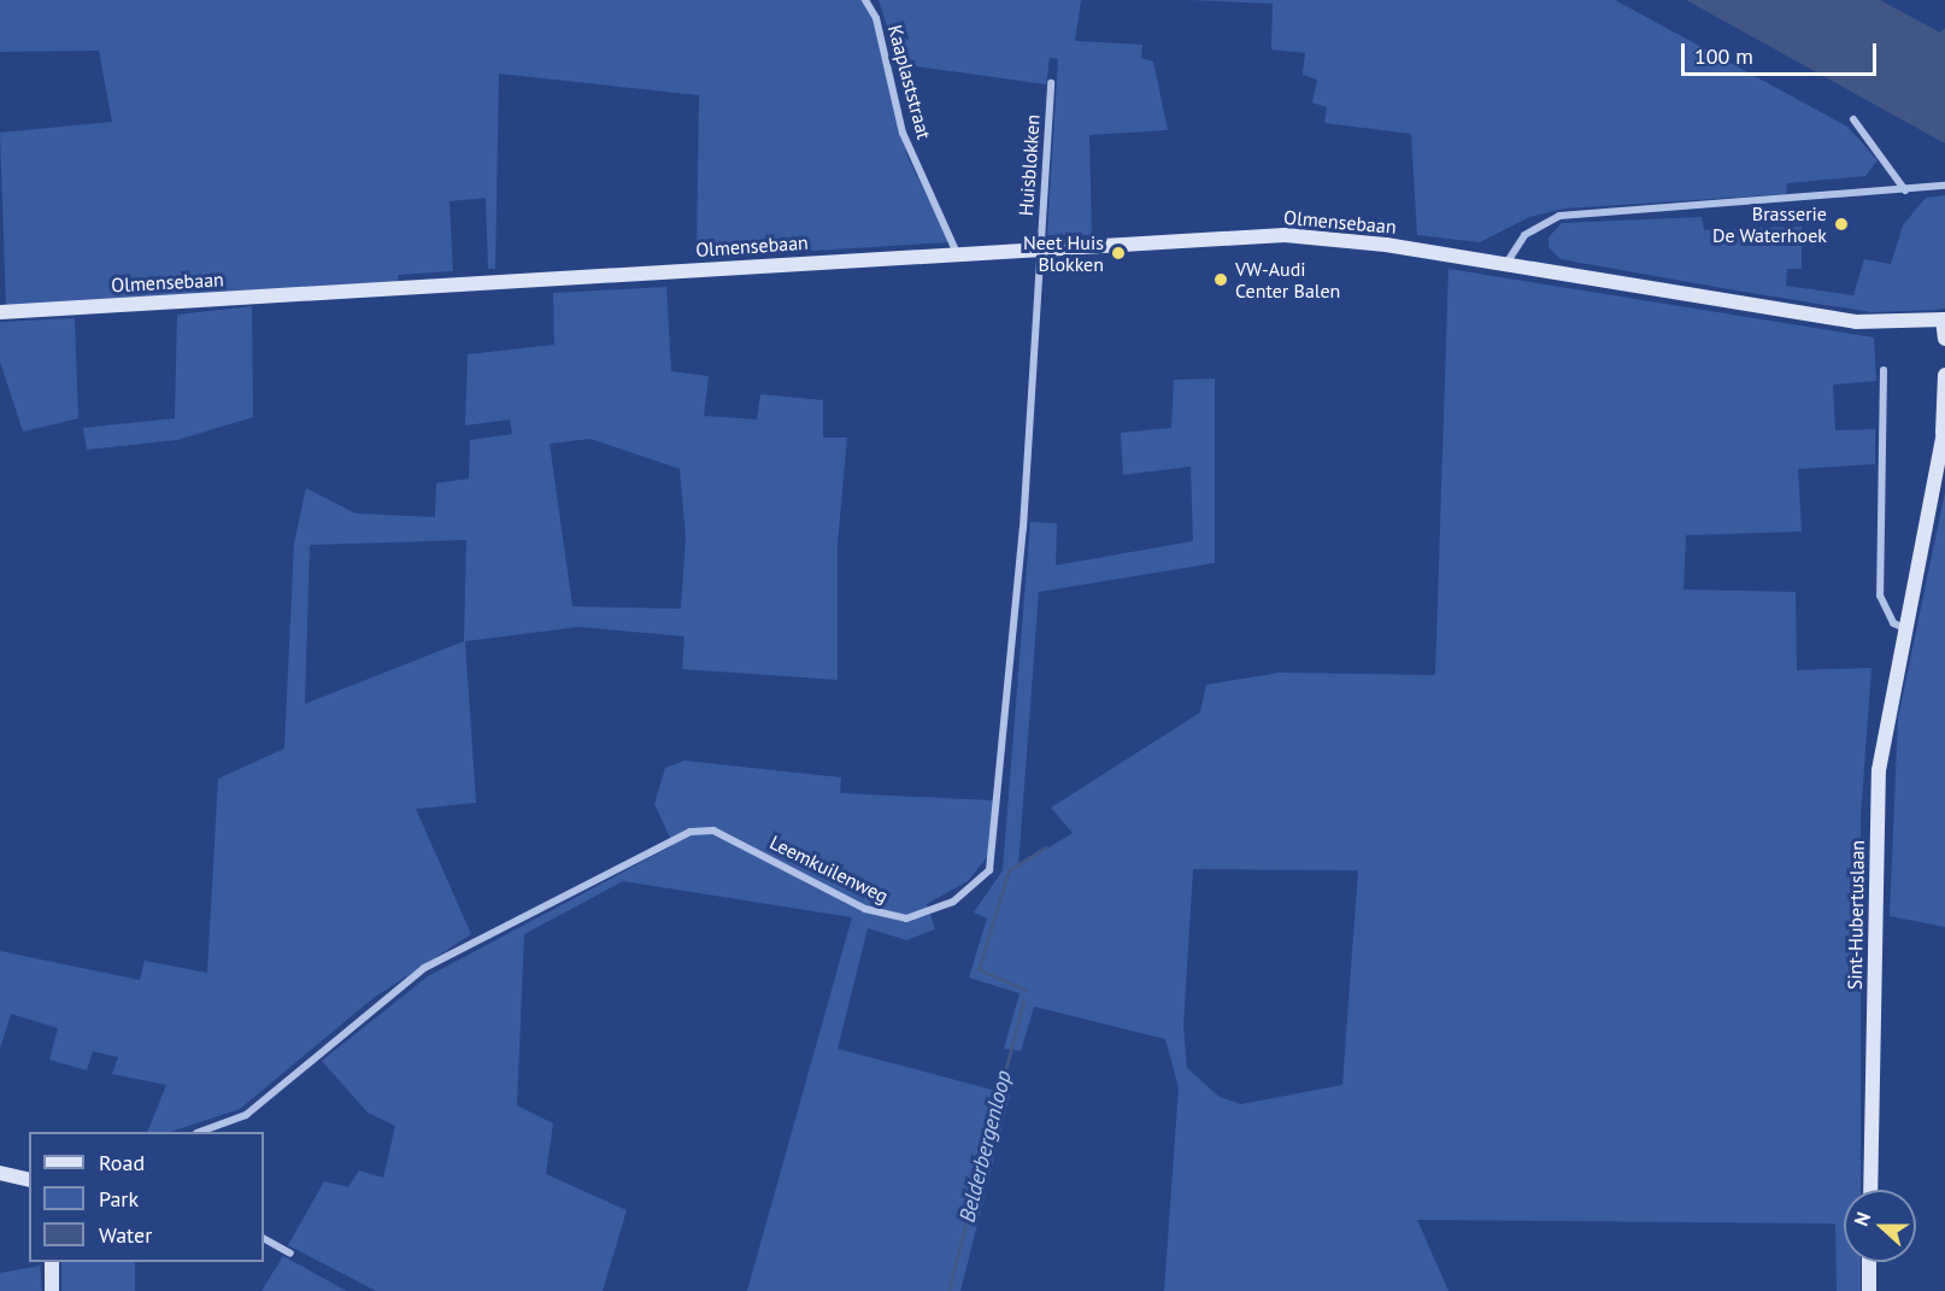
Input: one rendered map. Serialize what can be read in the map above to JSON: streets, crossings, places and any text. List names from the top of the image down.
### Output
{
  "streets": {
    "street": [
      "Kaaplaststraat",
      "Huisblokken",
      "Olmensebaan",
      "Leemkuilenweg",
      "Sint-Hubertuslaan"
    ]
  },
  "crossings": [
    ["Kaaplaststraat", "Olmensebaan"],
    ["Huisblokken", "Olmensebaan"],
    ["Huisblokken", "Leemkuilenweg"],
    ["Olmensebaan", "Leemkuilenweg"]
  ],
  "water": ["Belderbergenloop"],
  "places": ["Brasserie De Waterhoek", "Neet Huis Blokken", "VW-Audi Center Balen"],
  "legend": ["Road", "Park", "Water"],
  "scale_bar": "100 m",
  "north": "left"
}
